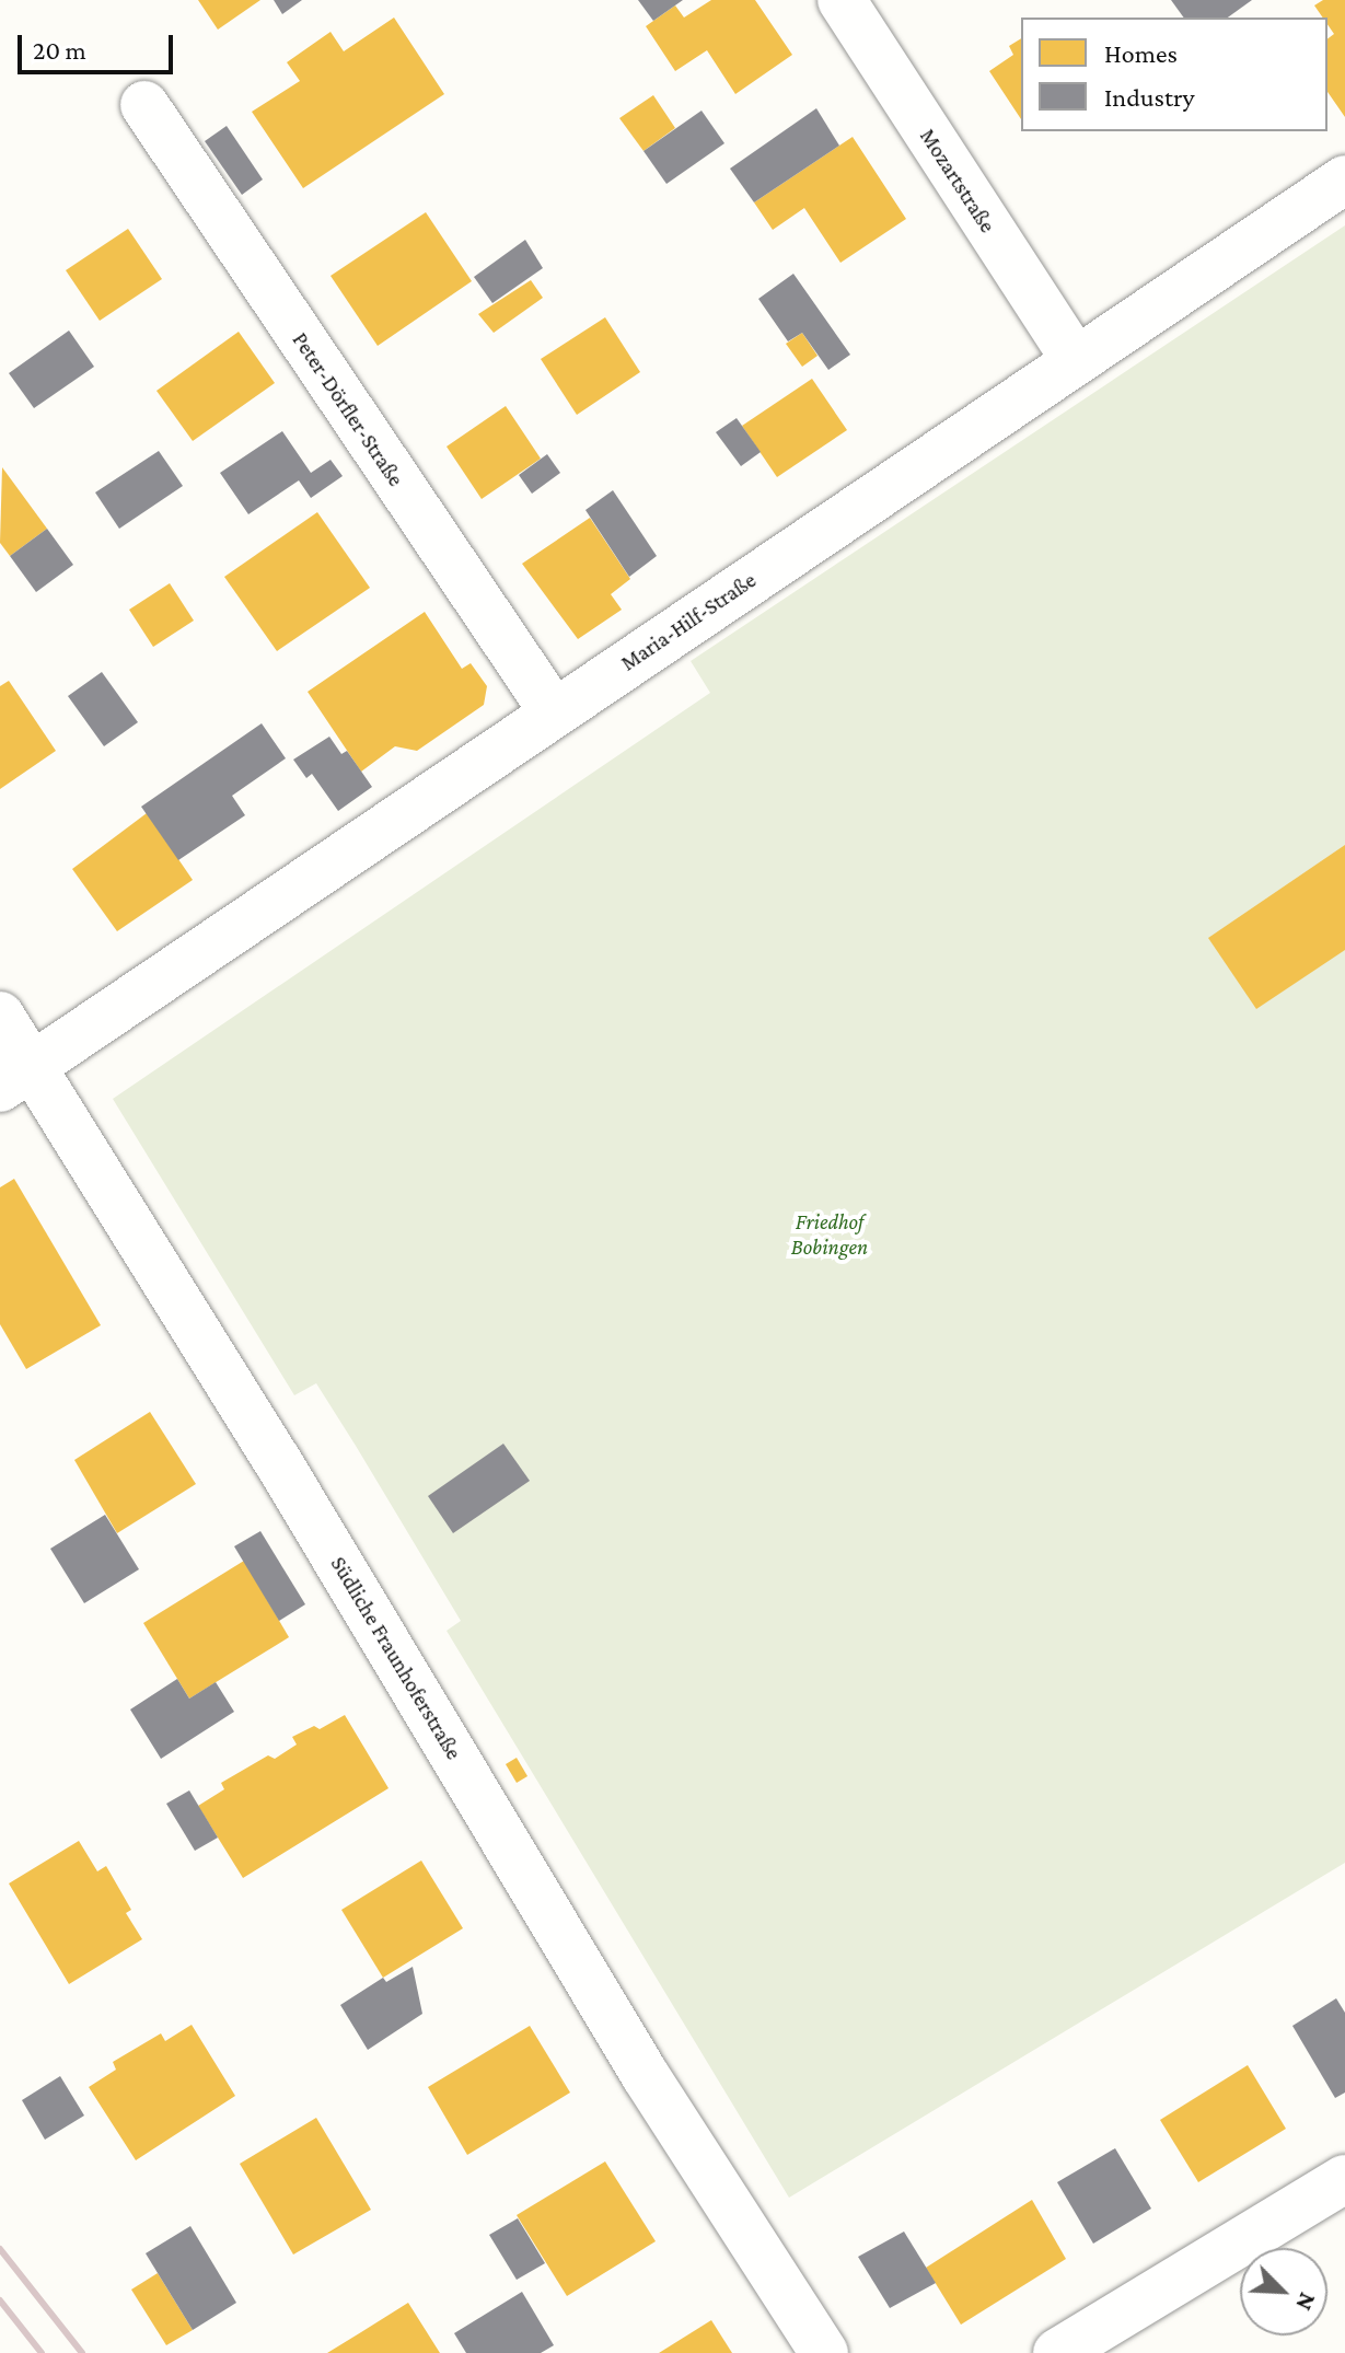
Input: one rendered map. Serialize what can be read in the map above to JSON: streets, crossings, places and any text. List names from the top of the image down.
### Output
{
  "streets": {
    "street": [
      "Mozartstraße",
      "Peter-Dörfler-Straße",
      "Maria-Hilf-Straße",
      "Südliche Fraunhoferstraße"
    ]
  },
  "crossings": [
    ["Mozartstraße", "Maria-Hilf-Straße"],
    ["Peter-Dörfler-Straße", "Maria-Hilf-Straße"],
    ["Maria-Hilf-Straße", "Südliche Fraunhoferstraße"]
  ],
  "parks": ["Friedhof Bobingen"],
  "legend": ["Homes", "Industry"],
  "scale_bar": "20 m",
  "north": "bottom right"
}
